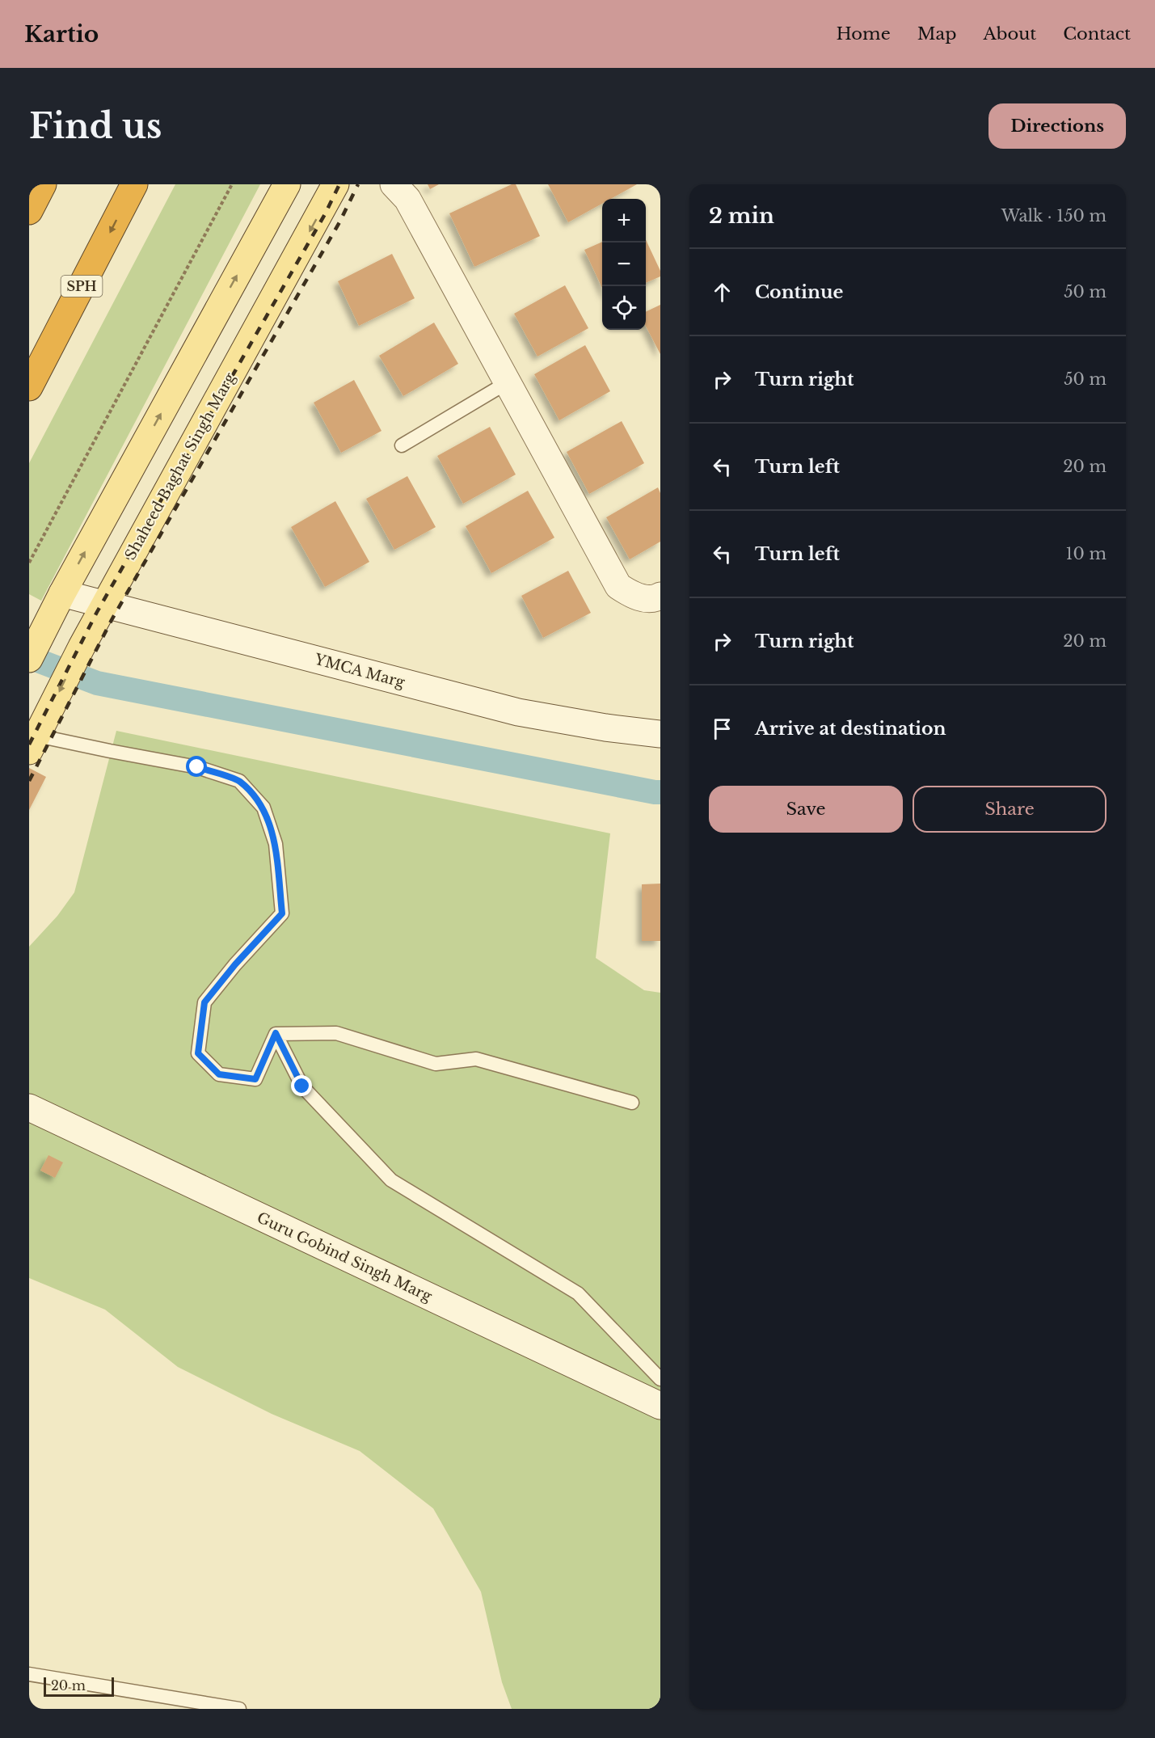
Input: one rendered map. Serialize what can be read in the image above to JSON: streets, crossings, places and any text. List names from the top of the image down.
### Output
{
  "streets": {
    "highway": ["SPH"],
    "main road": ["Shaheed Baghat Singh Marg"],
    "street": ["YMCA Marg", "Guru Gobind Singh Marg"]
  },
  "crossings": [
    ["Shaheed Baghat Singh Marg", "YMCA Marg"]
  ],
  "scale_bar": "20 m",
  "page": {
    "header": "Kartio",
    "nav": [
      "Home",
      "Map",
      "About",
      "Contact"
    ],
    "buttons": [
      "Directions",
      ["Save", "Share"]
    ],
    "title": "Find us",
    "heading": ["2 min", "Walk · 150 m"],
    "map_buttons": ["+", "−"],
    "list": [
      ["Continue", "50 m"],
      ["Turn right", "50 m"],
      ["Turn left", "20 m"],
      ["Turn left", "10 m"],
      ["Turn right", "20 m"],
      "Arrive at destination"
    ],
    "scale": "20 m"
  }
}
